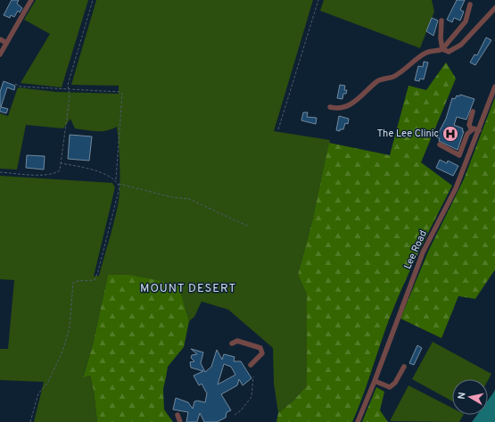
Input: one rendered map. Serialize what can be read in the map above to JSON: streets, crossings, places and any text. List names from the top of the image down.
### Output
{
  "streets": {
    "street": ["Lee Road"]
  },
  "districts": ["MOUNT DESERT"],
  "places": {
    "hospital": ["The Lee Clinic"]
  },
  "north": "left"
}
